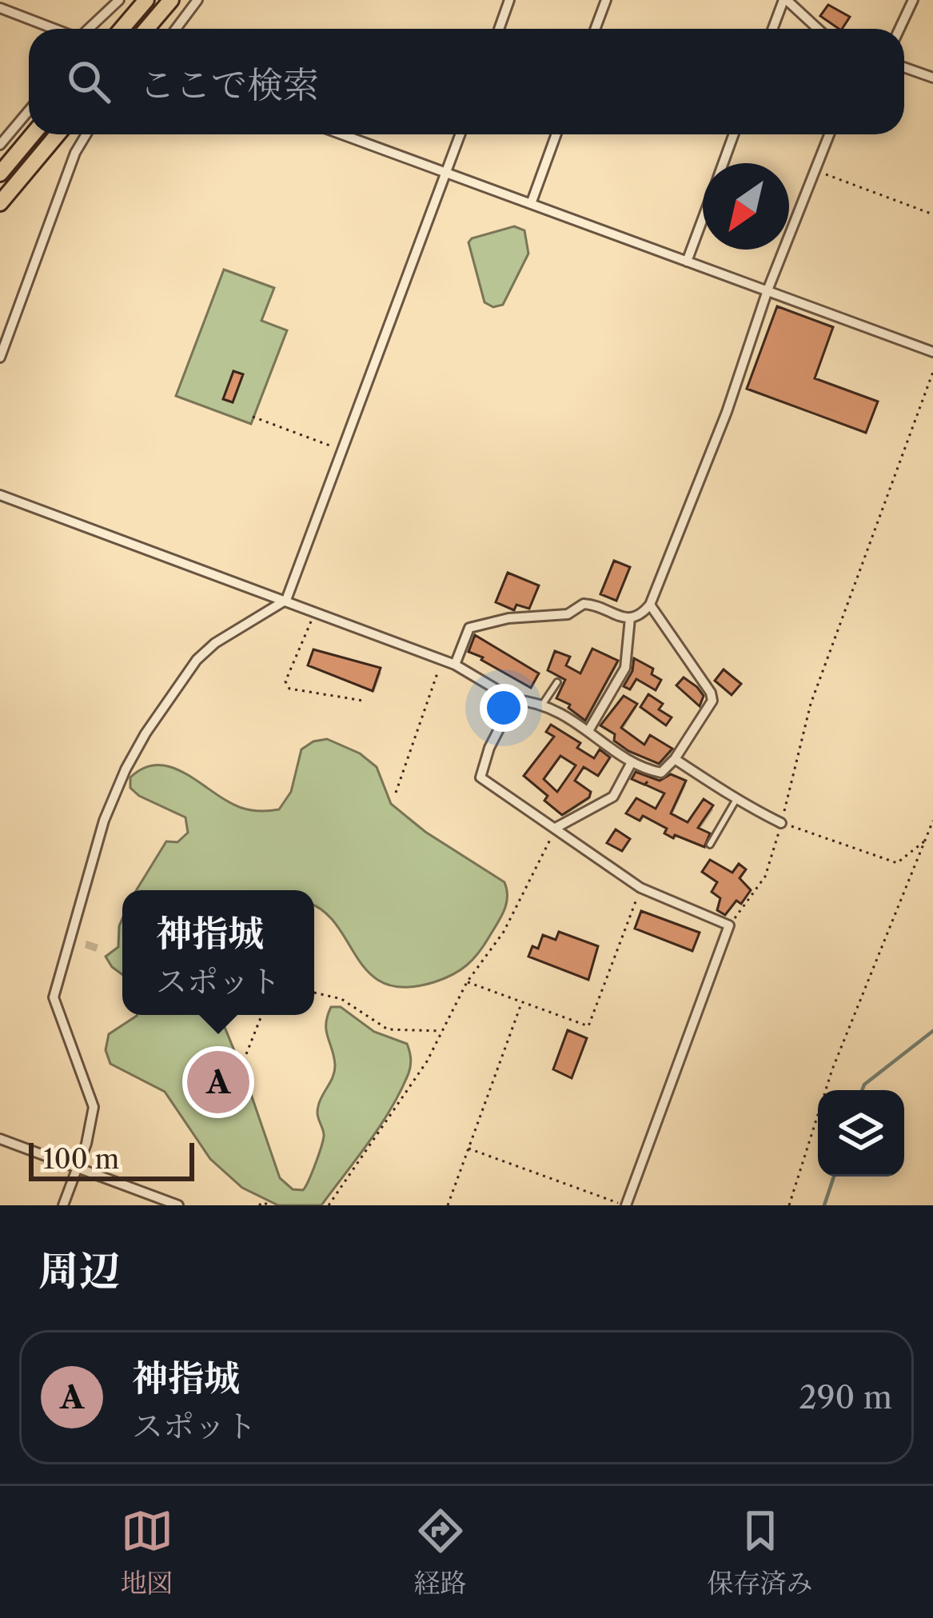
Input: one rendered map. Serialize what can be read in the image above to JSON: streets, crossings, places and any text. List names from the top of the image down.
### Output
{
  "scale_bar": "100 m",
  "north": "bottom left",
  "page": {
    "search": "ここで検索",
    "popup": ["神指城", "スポット"],
    "pins": "A",
    "scale": "100 m",
    "heading": "周辺",
    "list": [
      {
        "mark": "A",
        "name": "神指城",
        "note": "スポット",
        "value": "290 m"
      }
    ],
    "nav": ["地図", "経路", "保存済み"]
  }
}
